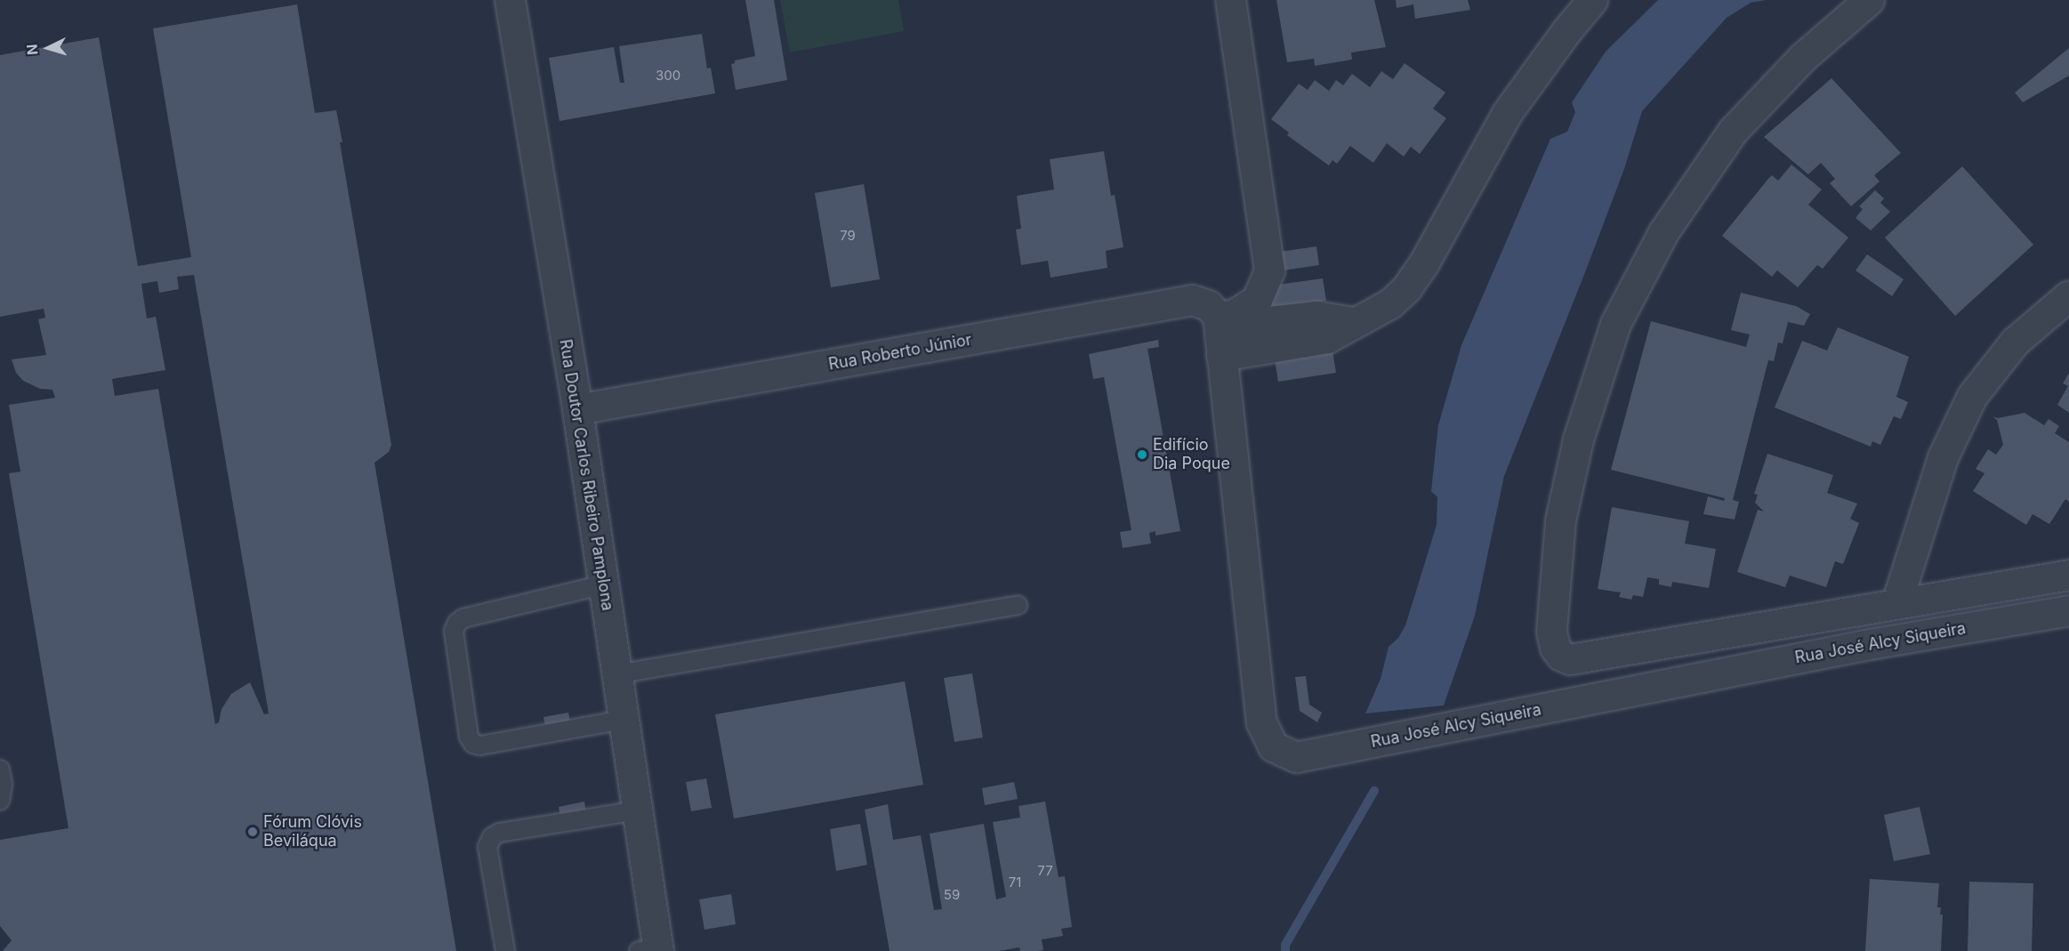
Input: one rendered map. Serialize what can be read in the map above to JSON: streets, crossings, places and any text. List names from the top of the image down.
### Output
{
  "streets": {
    "street": ["Rua Roberto Júnior", "Rua Doutor Carlos Ribeiro Pamplona", "Rua José Alcy Siqueira"]
  },
  "crossings": [
    ["Rua Roberto Júnior", "Rua Doutor Carlos Ribeiro Pamplona"],
    ["Rua Roberto Júnior", "Rua José Alcy Siqueira"]
  ],
  "places": ["Edifício Dia Poque", "Fórum Clóvis Beviláqua"],
  "house_numbers": [
    "300",
    "79",
    "77",
    "71",
    "59"
  ],
  "north": "left"
}
